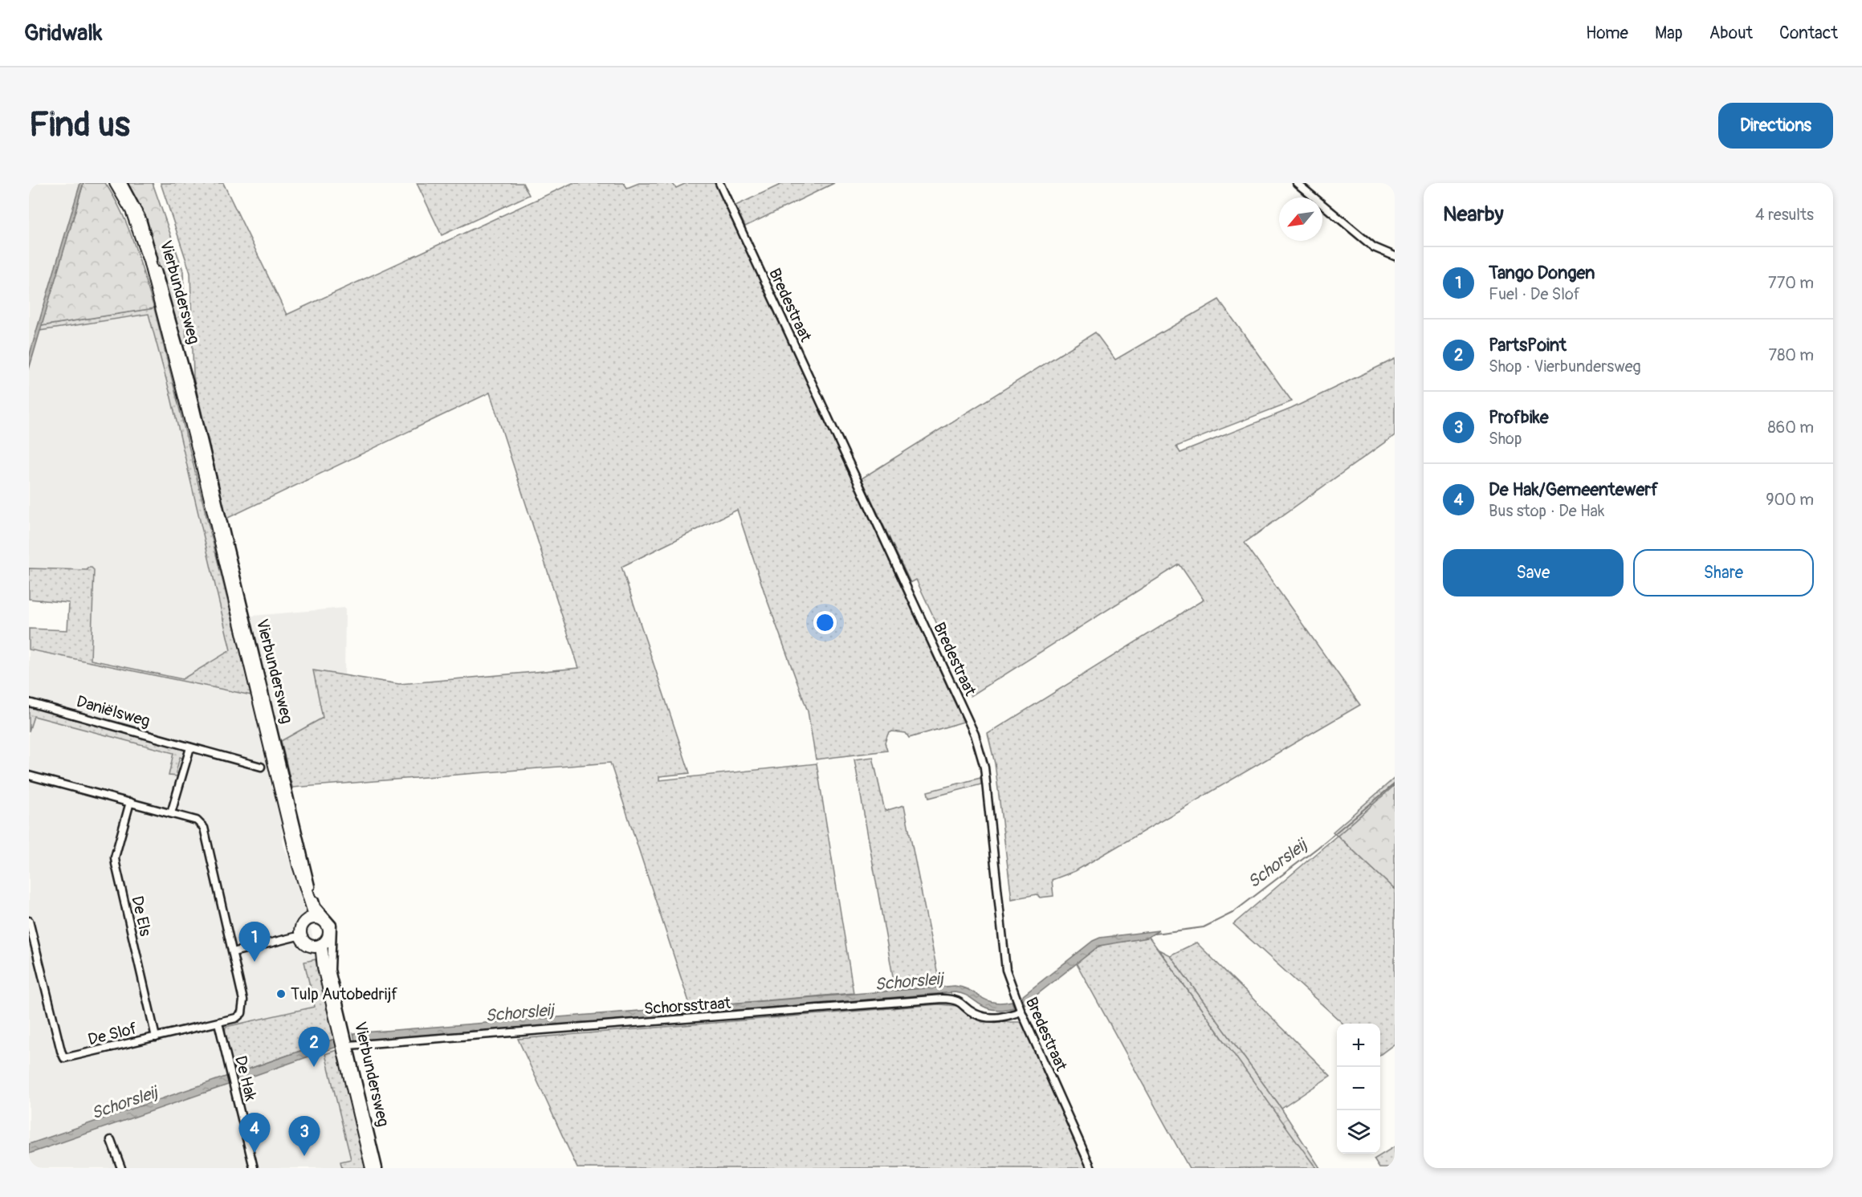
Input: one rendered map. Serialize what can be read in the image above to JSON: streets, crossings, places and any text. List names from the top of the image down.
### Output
{
  "streets": {
    "main road": ["Vierbundersweg"],
    "street": [
      "Bredestraat",
      "Daniëlsweg",
      "De Els",
      "Schorsstraat",
      "De Slof",
      "De Hak"
    ]
  },
  "crossings": [
    ["Vierbundersweg", "Schorsstraat"],
    ["Bredestraat", "Schorsstraat"],
    ["De Els", "De Slof"],
    ["De Slof", "De Hak"]
  ],
  "water": ["Schorsleij"],
  "places": ["Tulp Autobedrijf"],
  "north": "bottom left",
  "page": {
    "header": "Gridwalk",
    "nav": [
      "Home",
      "Map",
      "About",
      "Contact"
    ],
    "buttons": [
      "Directions",
      ["Save", "Share"]
    ],
    "title": "Find us",
    "heading": ["Nearby", "4 results"],
    "list": [
      {
        "mark": "1",
        "name": "Tango Dongen",
        "note": "Fuel · De Slof",
        "value": "770 m"
      },
      {
        "mark": "2",
        "name": "PartsPoint",
        "note": "Shop · Vierbundersweg",
        "value": "780 m"
      },
      {
        "mark": "3",
        "name": "Profbike",
        "note": "Shop",
        "value": "860 m"
      },
      {
        "mark": "4",
        "name": "De Hak/Gemeentewerf",
        "note": "Bus stop · De Hak",
        "value": "900 m"
      }
    ],
    "pins": [
      "1",
      "2",
      "4",
      "3"
    ],
    "map_buttons": ["+", "−"]
  }
}
